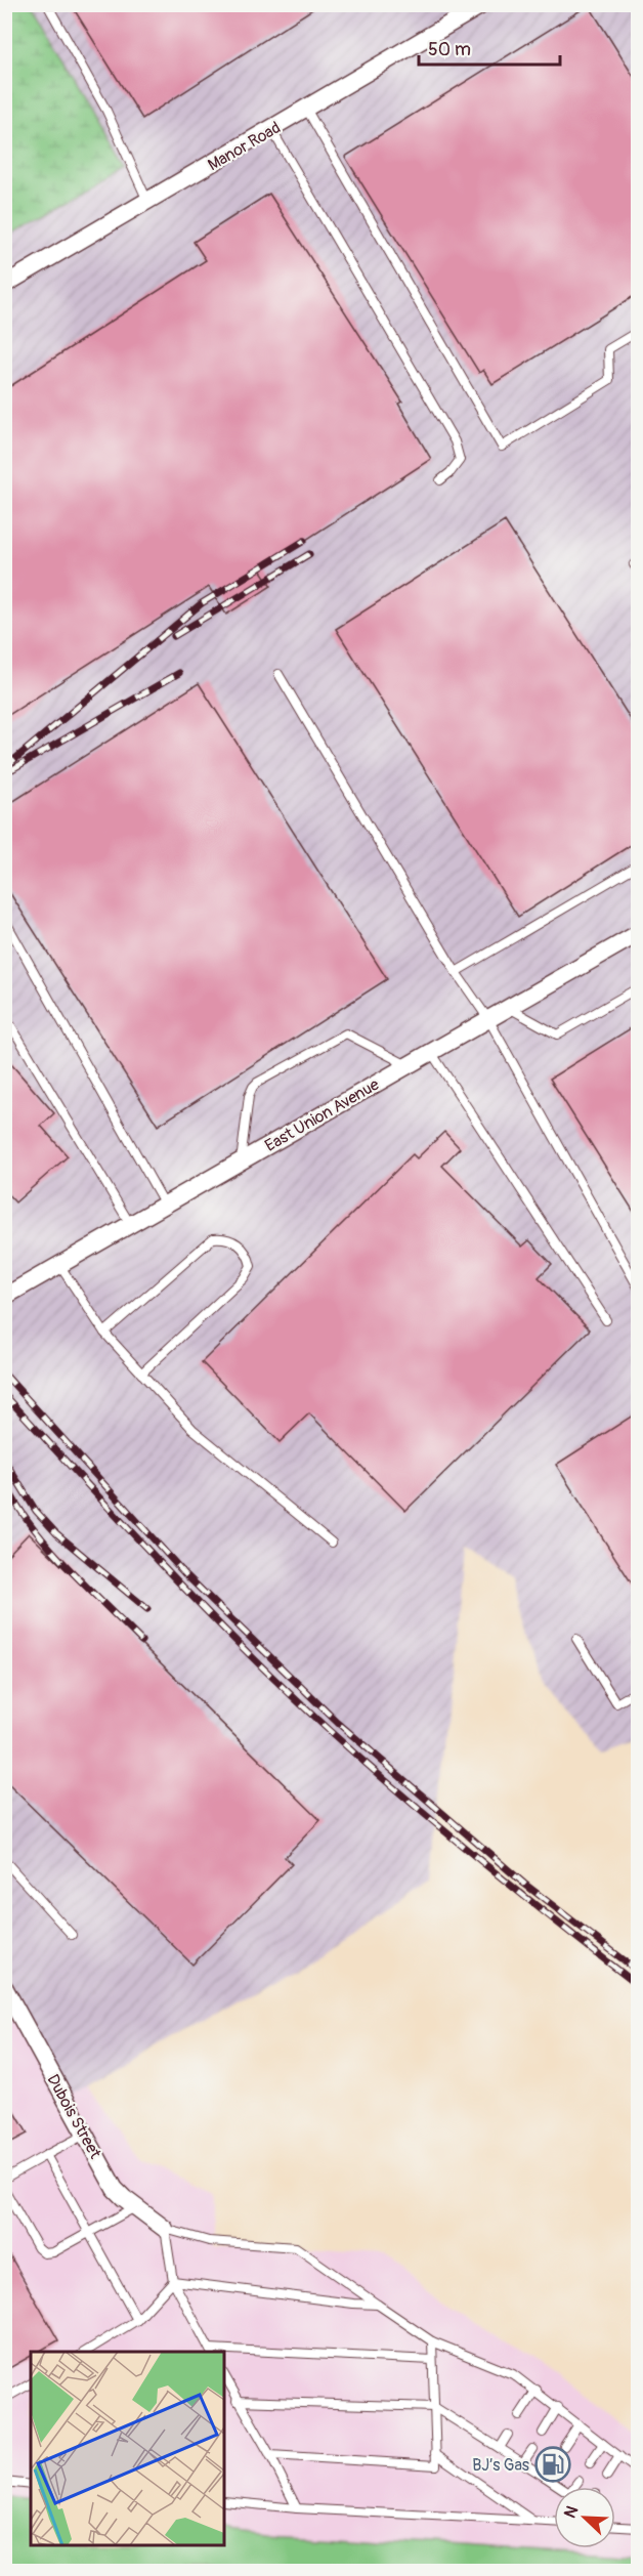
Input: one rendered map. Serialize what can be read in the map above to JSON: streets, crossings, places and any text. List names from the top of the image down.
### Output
{
  "streets": {
    "street": ["Manor Road", "East Union Avenue", "Dubois Street"]
  },
  "places": {
    "fuel station": ["BJ’s Gas"]
  },
  "scale_bar": "50 m",
  "north": "top left"
}
